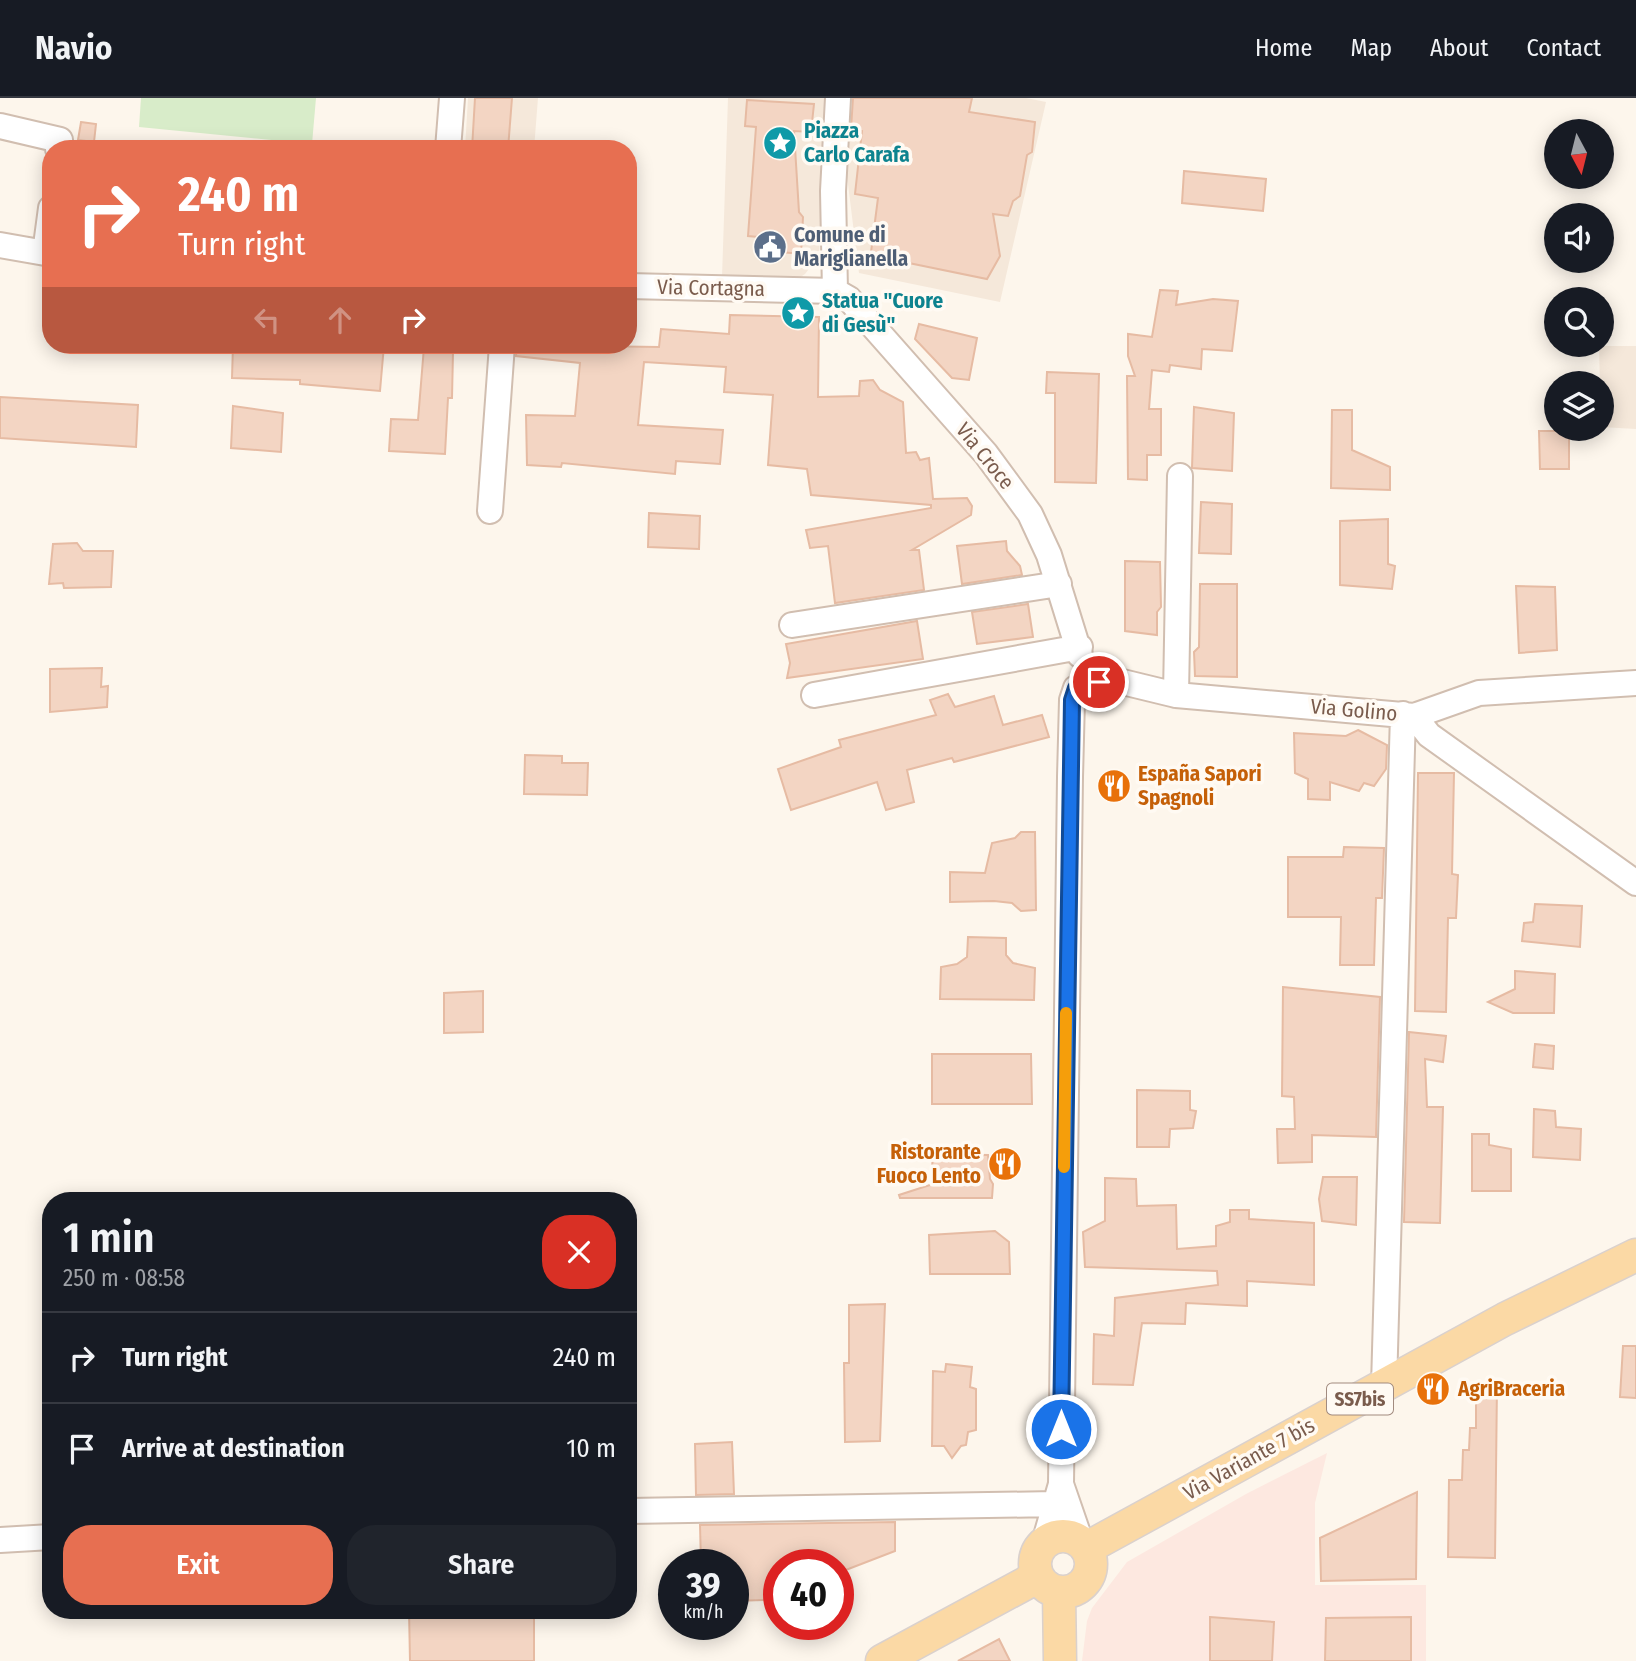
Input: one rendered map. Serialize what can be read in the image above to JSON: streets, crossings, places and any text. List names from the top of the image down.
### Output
{
  "streets": {
    "main road": ["SS7bis", "Via Variante 7 bis"],
    "street": ["Via Cortagna", "Via Croce", "Via Golino"]
  },
  "crossings": [
    ["Via Cortagna", "Via Croce"],
    ["Via Croce", "Via Golino"]
  ],
  "places": {
    "place": ["Piazza Carlo Carafa", "Statua \"Cuore di Gesù\""],
    "public building": ["Comune di Mariglianella"],
    "restaurant": ["España Sapori Spagnoli", "Ristorante Fuoco Lento", "AgriBraceria"]
  },
  "north": "bottom",
  "page": {
    "header": "Navio",
    "nav": [
      "Home",
      "Map",
      "About",
      "Contact"
    ],
    "turn": ["240 m", "Turn right"],
    "heading": ["1 min", "250 m · 08:58"],
    "list": [
      {
        "name": "Turn right",
        "value": "240 m"
      },
      {
        "name": "Arrive at destination",
        "value": "10 m"
      }
    ],
    "buttons": ["Exit", "Share"],
    "speed": "39 km/h",
    "limit": "40"
  }
}
